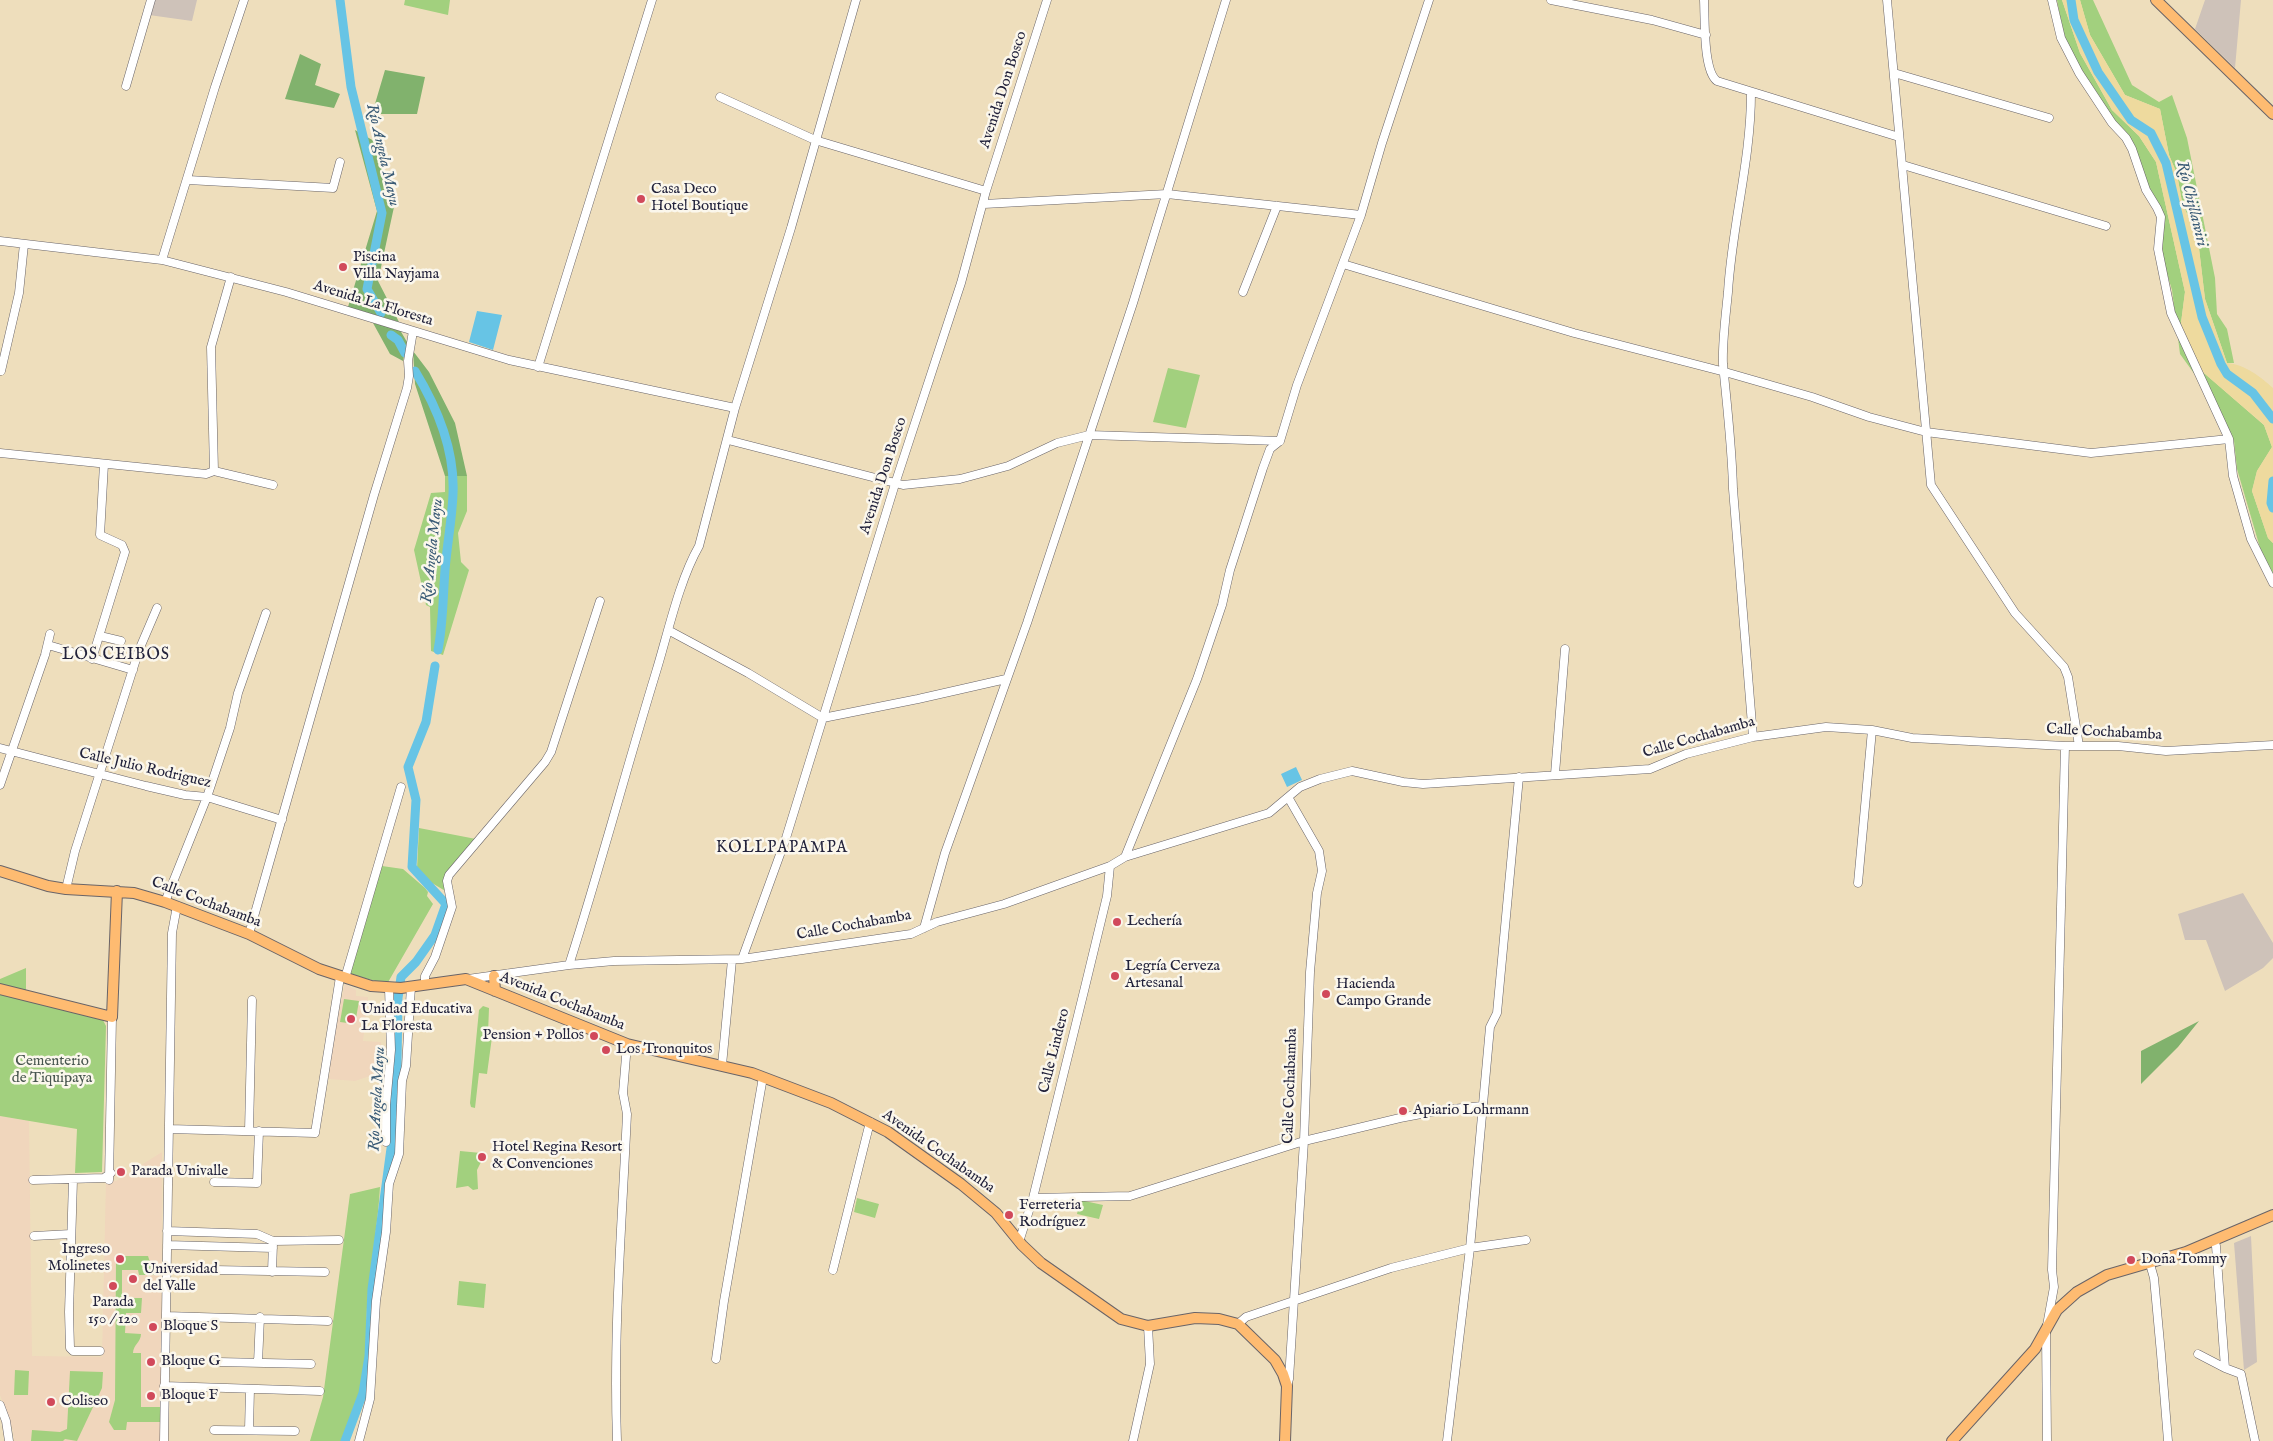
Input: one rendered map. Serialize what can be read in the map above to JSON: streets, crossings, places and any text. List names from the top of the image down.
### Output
{
  "streets": {
    "main road": ["Calle Cochabamba", "Avenida Cochabamba"],
    "street": [
      "Avenida Don Bosco",
      "Avenida La Floresta",
      "Calle Julio Rodriguez",
      "Calle Lindero"
    ]
  },
  "crossings": [
    ["Avenida Don Bosco", "Calle Cochabamba"],
    ["Calle Cochabamba", "Avenida Cochabamba"],
    ["Calle Cochabamba", "Calle Lindero"],
    ["Avenida Cochabamba", "Calle Lindero"]
  ],
  "districts": ["LOS CEIBOS", "KOLLPAPAMPA"],
  "water": ["Río Angela Mayu", "Río Chijllawiri"],
  "parks": ["Cementerio de Tiquipaya"],
  "places": [
    "Casa Deco Hotel Boutique",
    "Piscina Villa Nayjama",
    "Lechería",
    "Legría Cerveza Artesanal",
    "Hacienda Campo Grande",
    "Unidad Educativa La Floresta",
    "Pension + Pollos",
    "Los Tronquitos",
    "Apiario Lohrmann",
    "Hotel Regina Resort & Convenciones",
    "Parada Univalle",
    "Ferreteria Rodríguez",
    "Ingreso Molinetes",
    "Doña Tommy",
    "Universidad del Valle",
    "Parada 150 / 120",
    "Bloque S",
    "Bloque G",
    "Bloque F",
    "Coliseo"
  ]
}
